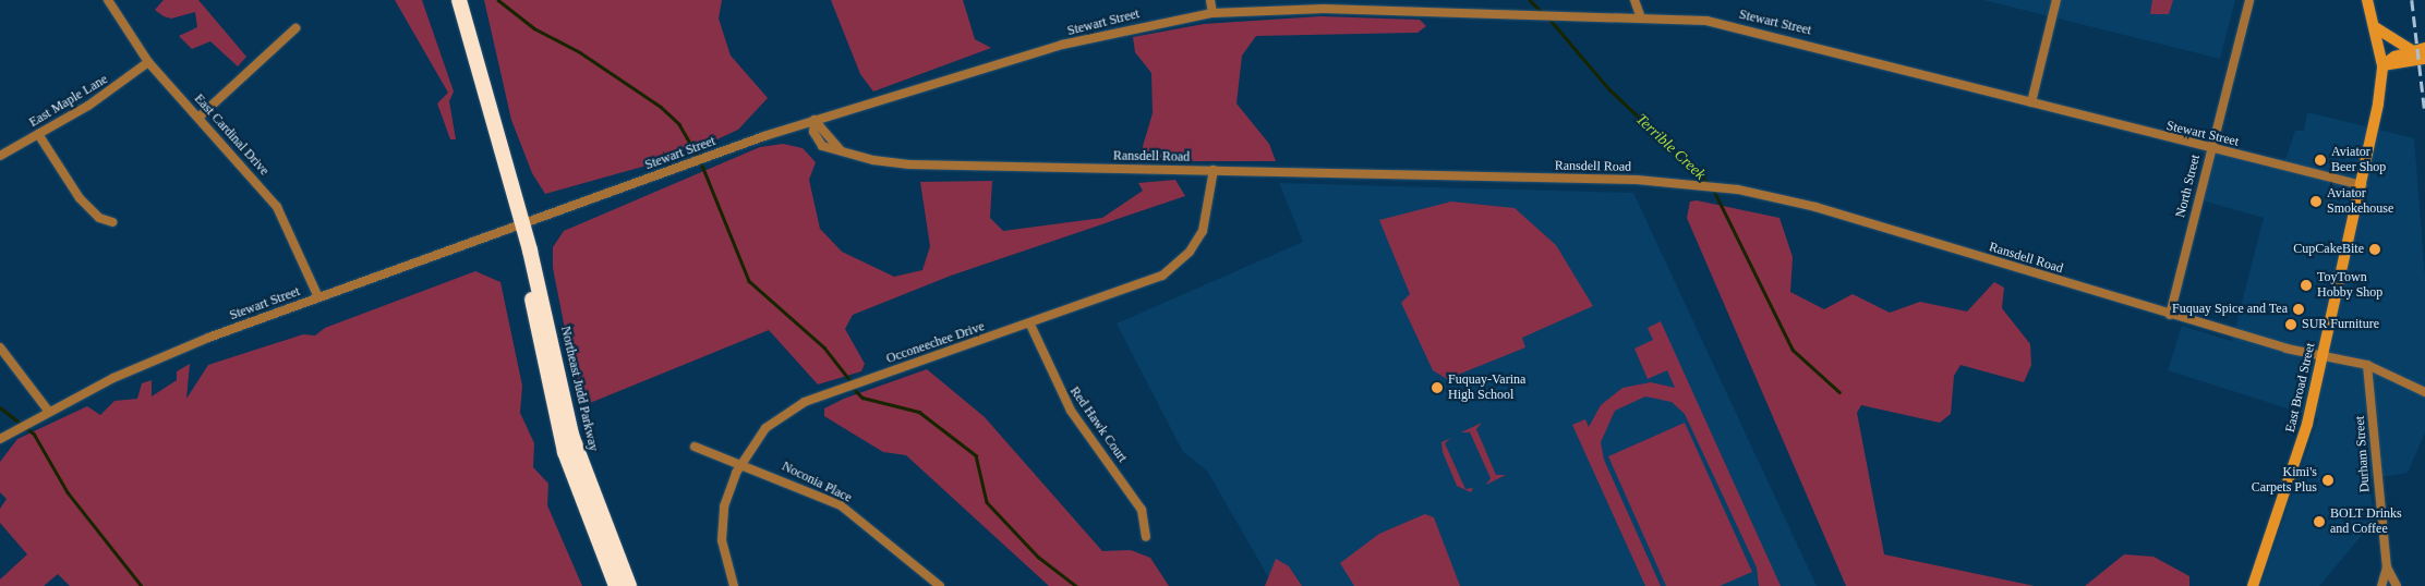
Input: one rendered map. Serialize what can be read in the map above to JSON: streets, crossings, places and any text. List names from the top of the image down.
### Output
{
  "streets": {
    "highway": ["Northeast Judd Parkway"],
    "main road": ["East Broad Street"],
    "street": [
      "Stewart Street",
      "East Maple Lane",
      "East Cardinal Drive",
      "Ransdell Road",
      "North Street",
      "Occoneechee Drive",
      "Red Hawk Court",
      "Durham Street",
      "Noconia Place"
    ]
  },
  "crossings": [
    ["Stewart Street", "East Cardinal Drive"],
    ["Stewart Street", "Ransdell Road"],
    ["Stewart Street", "North Street"],
    ["Stewart Street", "East Broad Street"],
    ["Stewart Street", "Northeast Judd Parkway"],
    ["East Maple Lane", "East Cardinal Drive"],
    ["Ransdell Road", "North Street"],
    ["Ransdell Road", "Occoneechee Drive"],
    ["Ransdell Road", "East Broad Street"],
    ["Ransdell Road", "Durham Street"],
    ["Occoneechee Drive", "Red Hawk Court"],
    ["Occoneechee Drive", "Noconia Place"]
  ],
  "water": ["Terrible Creek"],
  "places": [
    "Aviator Beer Shop",
    "Aviator Smokehouse",
    "CupCakeBite",
    "ToyTown Hobby Shop",
    "Fuquay Spice and Tea",
    "SUR Furniture",
    "Fuquay-Varina High School",
    "Kimi's Carpets Plus",
    "BOLT Drinks and Coffee"
  ]
}
